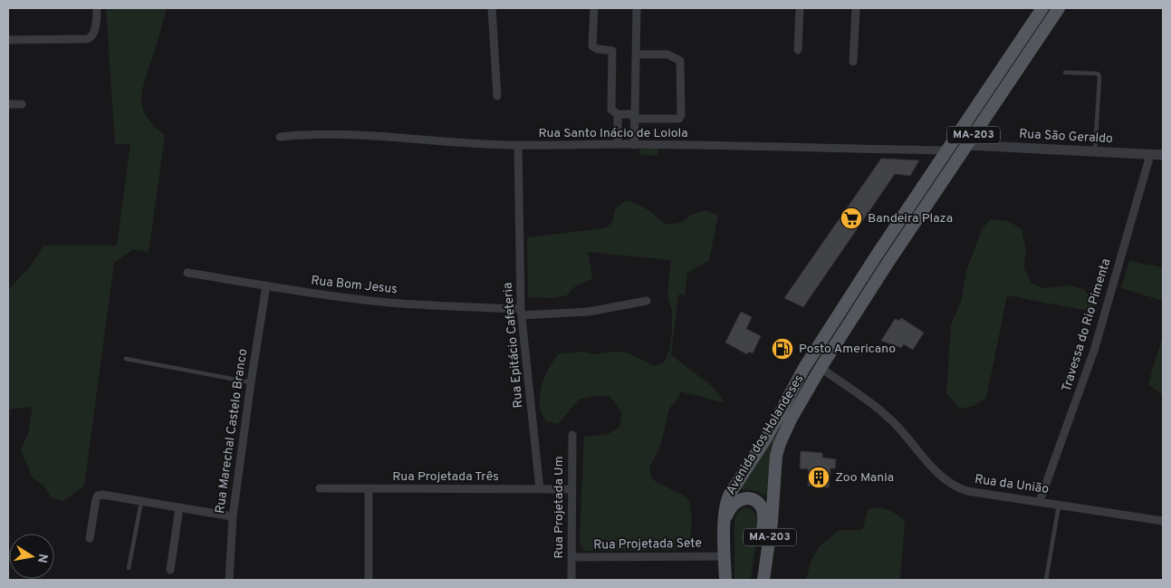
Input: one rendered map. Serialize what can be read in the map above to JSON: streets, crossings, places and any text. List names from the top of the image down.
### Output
{
  "streets": {
    "main road": ["MA-203", "Avenida dos Holandeses"],
    "street": [
      "Rua Santo Inácio de Loiola",
      "Rua São Geraldo",
      "Rua Bom Jesus",
      "Travessa do Rio Pimenta",
      "Rua Epitácio Cafeteria",
      "Rua Marechal Castelo Branco",
      "Rua Projetada Três",
      "Rua da União",
      "Rua Projetada Um",
      "Rua Projetada Sete"
    ]
  },
  "crossings": [
    ["Rua Santo Inácio de Loiola", "Rua Epitácio Cafeteria"],
    ["Rua Santo Inácio de Loiola", "Avenida dos Holandeses"],
    ["Rua São Geraldo", "Travessa do Rio Pimenta"],
    ["Rua São Geraldo", "Avenida dos Holandeses"],
    ["Rua Bom Jesus", "Rua Epitácio Cafeteria"],
    ["Rua Bom Jesus", "Rua Marechal Castelo Branco"],
    ["Travessa do Rio Pimenta", "Rua da União"],
    ["Rua Epitácio Cafeteria", "Rua Projetada Três"],
    ["Avenida dos Holandeses", "Rua da União"],
    ["Avenida dos Holandeses", "Rua Projetada Sete"],
    ["Rua Projetada Três", "Rua Projetada Um"],
    ["Rua Projetada Um", "Rua Projetada Sete"]
  ],
  "places": {
    "supermarket": ["Bandeira Plaza"],
    "fuel station": ["Posto Americano"],
    "building": ["Zoo Mania"]
  },
  "north": "right"
}
